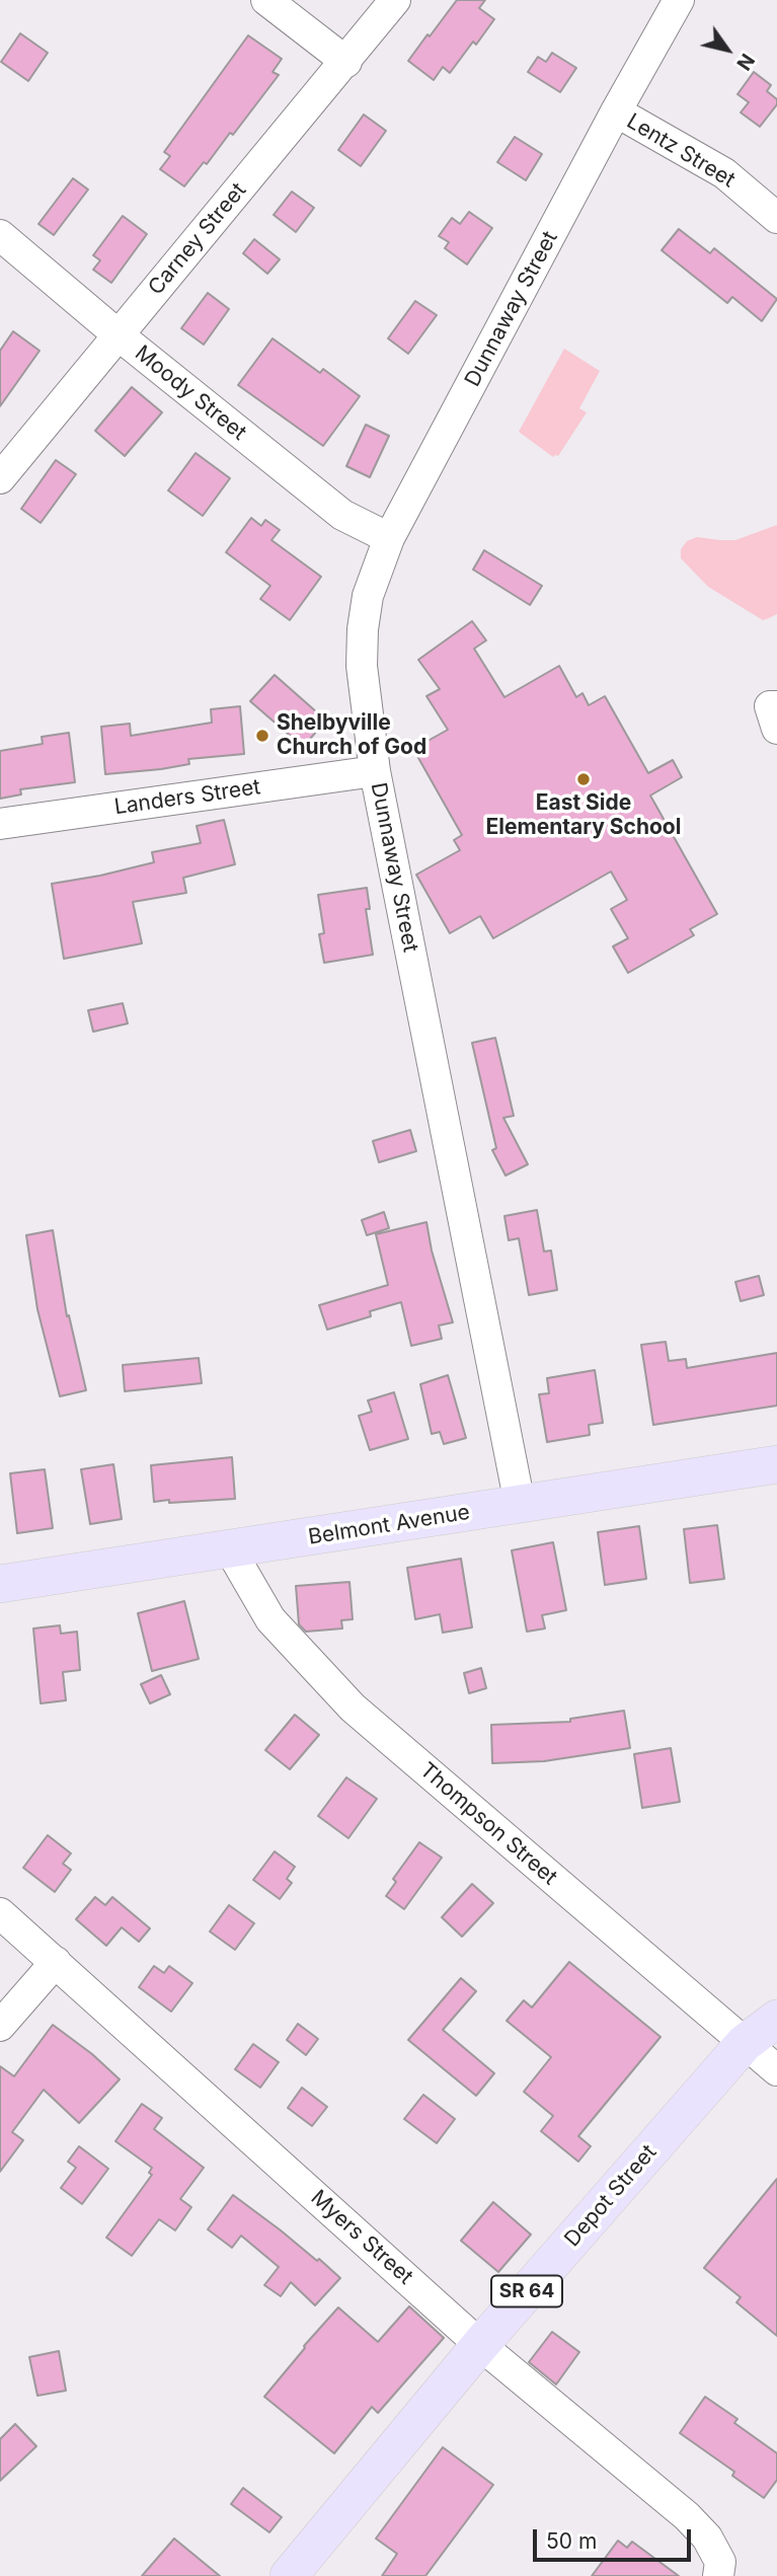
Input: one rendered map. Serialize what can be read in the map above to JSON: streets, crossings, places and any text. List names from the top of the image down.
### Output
{
  "streets": {
    "main road": ["Belmont Avenue", "Depot Street", "SR 64"],
    "street": [
      "Lentz Street",
      "Carney Street",
      "Dunnaway Street",
      "Moody Street",
      "Landers Street",
      "Thompson Street",
      "Myers Street"
    ]
  },
  "crossings": [
    ["Lentz Street", "Dunnaway Street"],
    ["Carney Street", "Moody Street"],
    ["Dunnaway Street", "Moody Street"],
    ["Dunnaway Street", "Landers Street"],
    ["Dunnaway Street", "Belmont Avenue"],
    ["Belmont Avenue", "Thompson Street"],
    ["Thompson Street", "Depot Street"],
    ["Depot Street", "Myers Street"]
  ],
  "places": ["Shelbyville Church of God", "East Side Elementary School"],
  "scale_bar": "50 m",
  "north": "bottom right"
}
